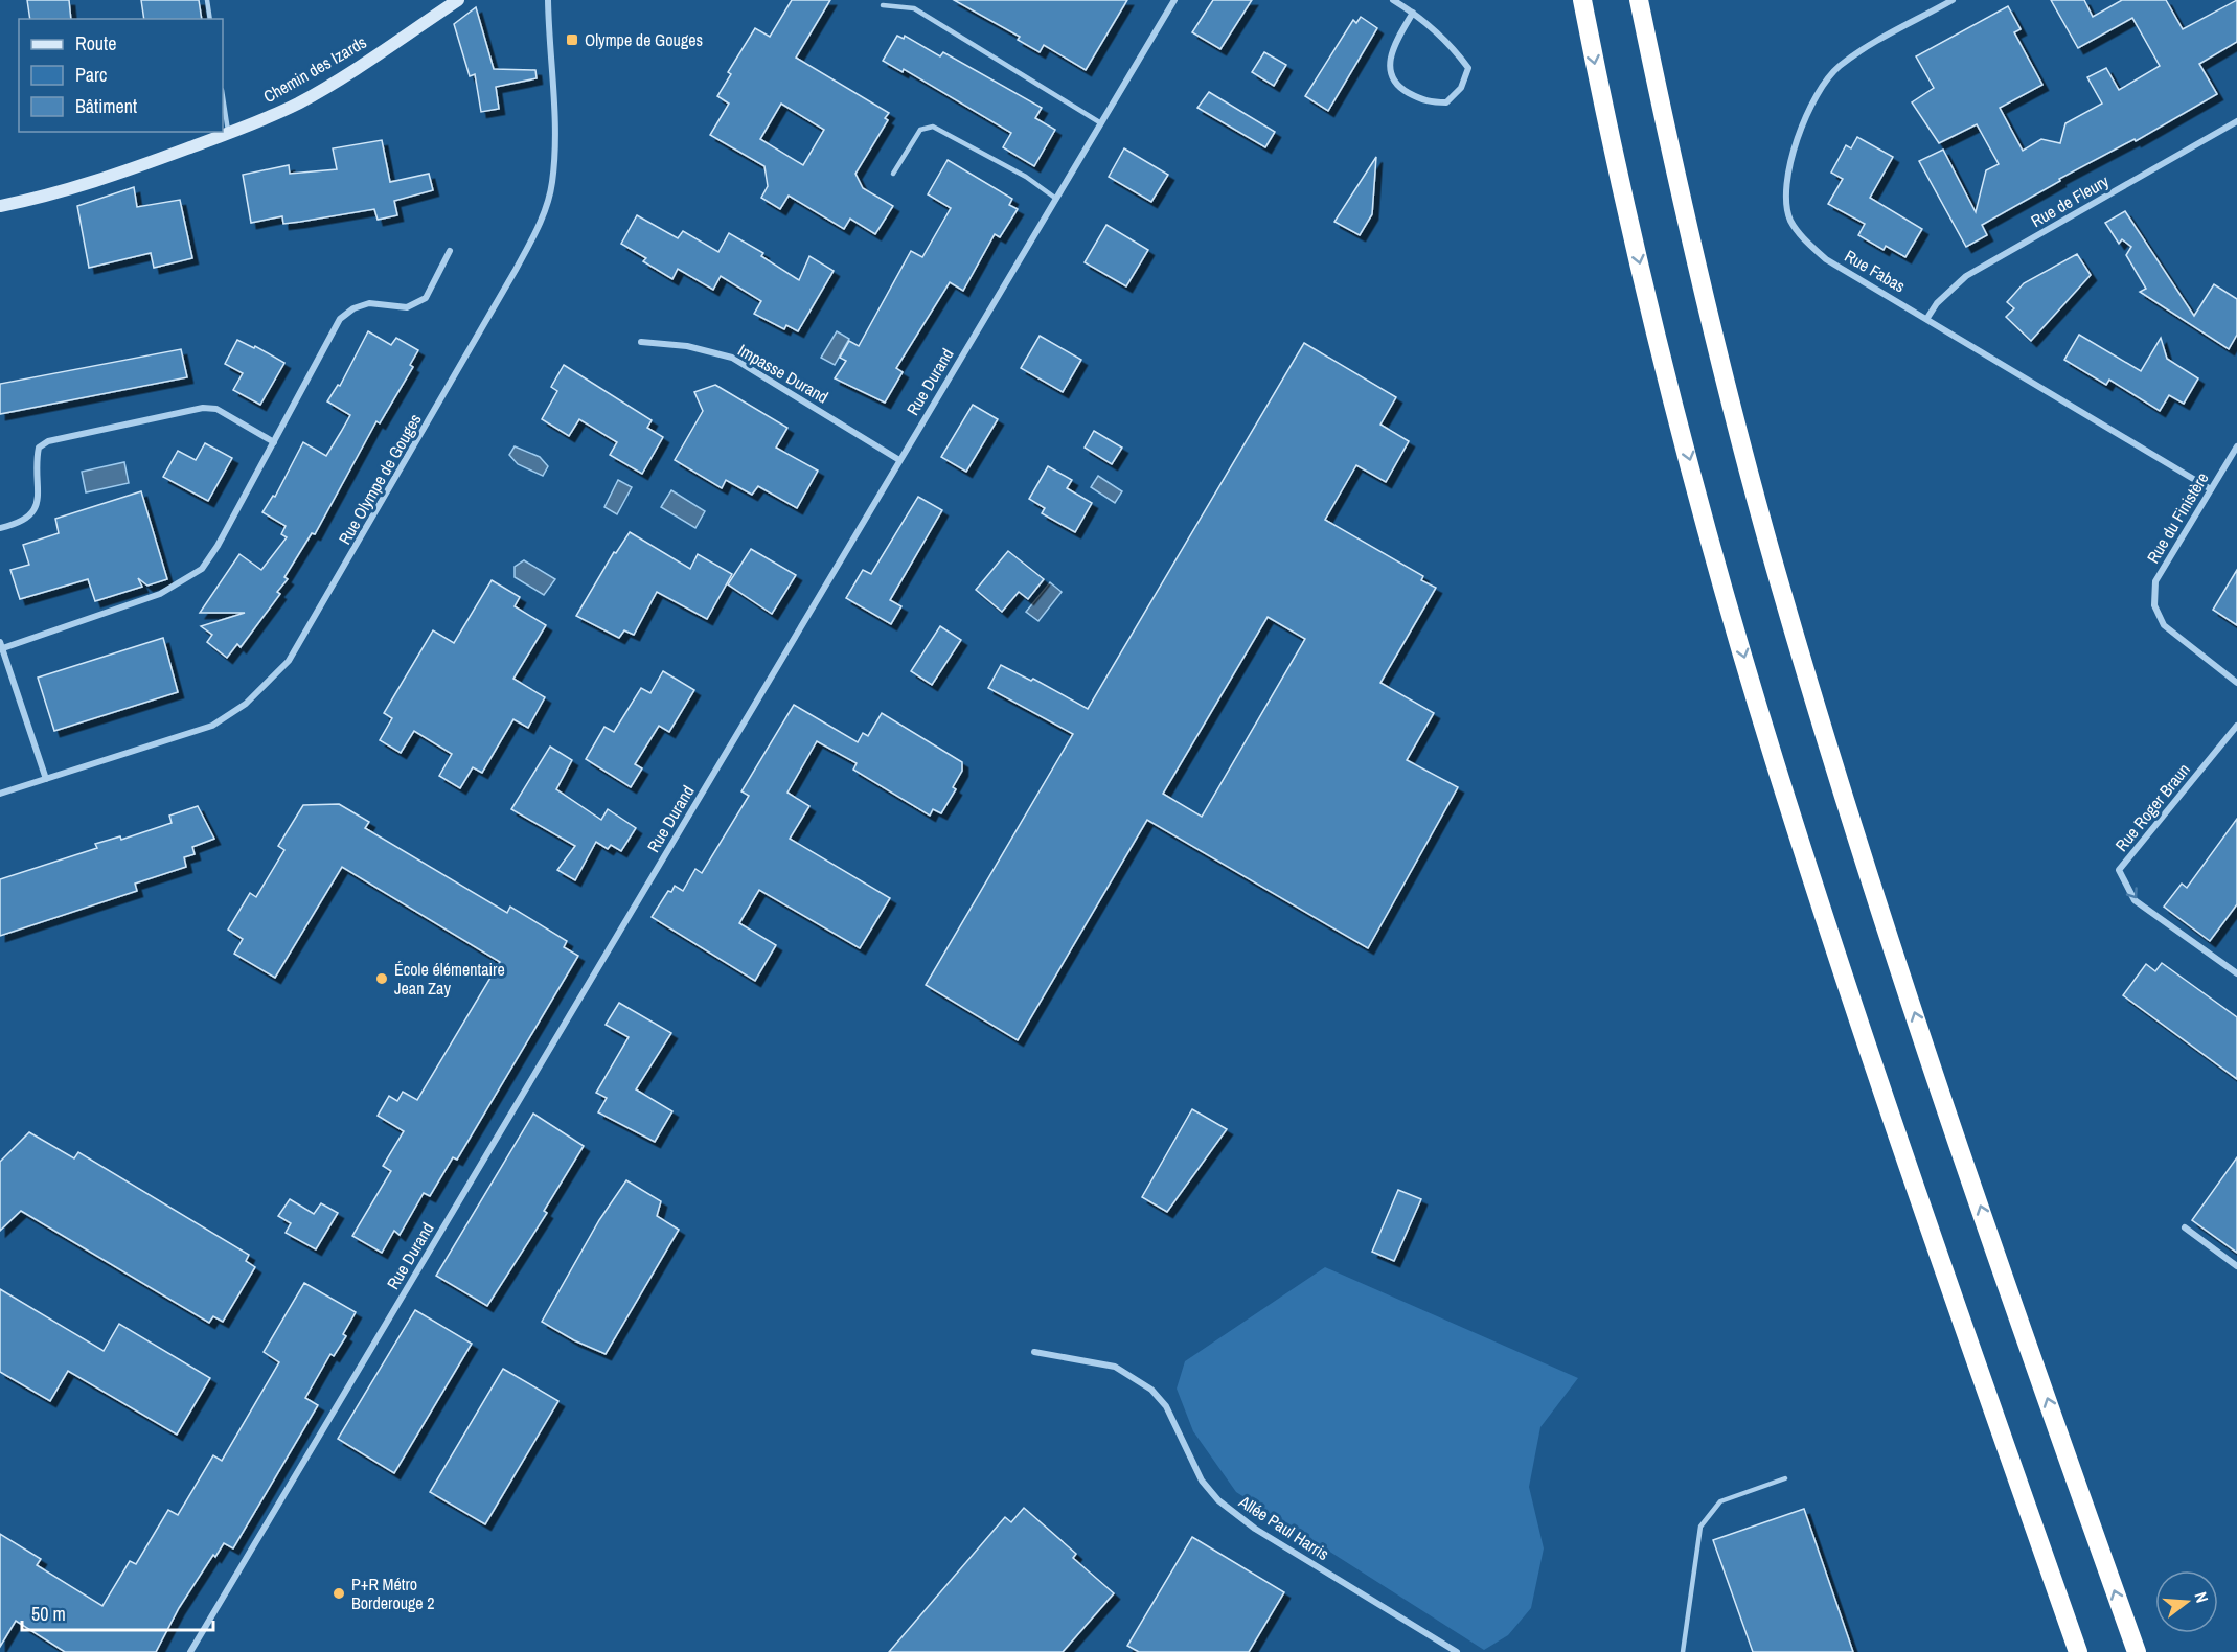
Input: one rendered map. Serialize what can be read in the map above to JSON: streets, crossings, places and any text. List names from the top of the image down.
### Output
{
  "streets": {
    "street": [
      "Chemin des Izards",
      "Rue de Fleury",
      "Rue Fabas",
      "Impasse Durand",
      "Rue Durand",
      "Rue Olympe de Gouges",
      "Rue du Finistère",
      "Rue Roger Braun",
      "Allée Paul Harris"
    ]
  },
  "crossings": [
    ["Rue de Fleury", "Rue Fabas"],
    ["Rue Fabas", "Rue du Finistère"],
    ["Impasse Durand", "Rue Durand"]
  ],
  "places": {
    "transit": ["Olympe de Gouges"],
    "other": ["École élémentaire Jean Zay", "P+R Métro Borderouge 2"]
  },
  "legend": ["Route", "Parc", "Bâtiment"],
  "scale_bar": "50 m",
  "north": "right"
}
